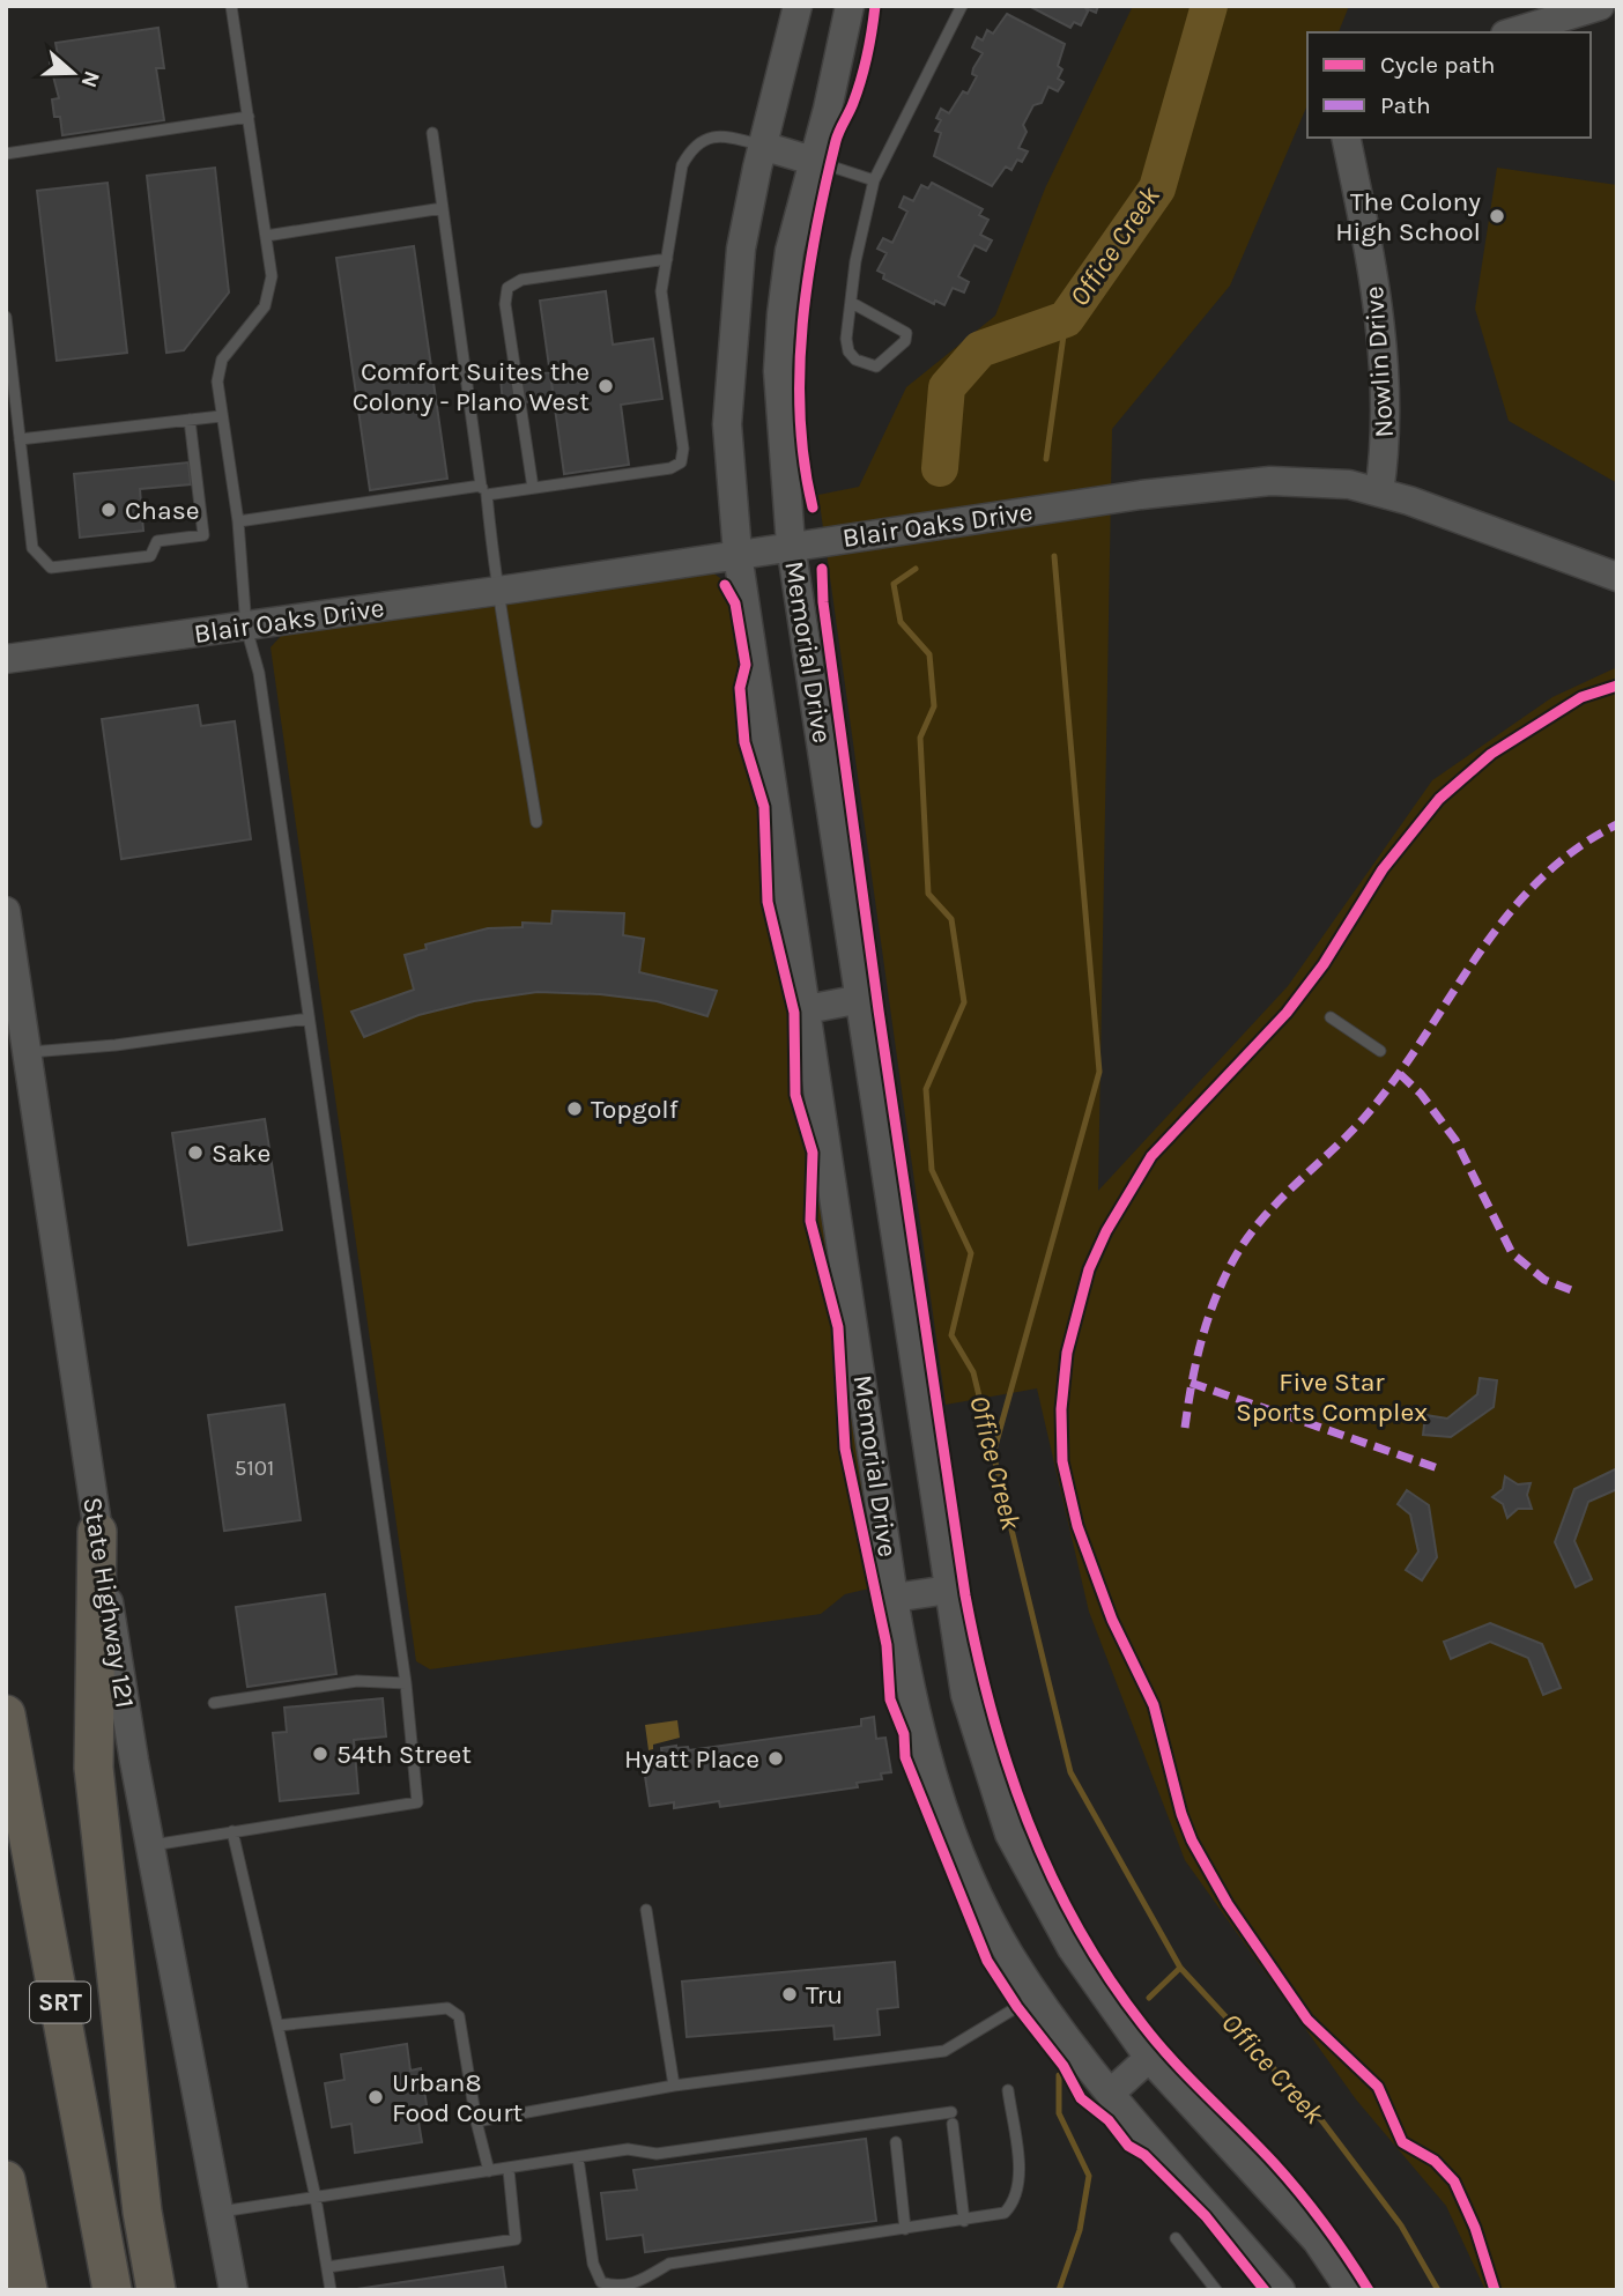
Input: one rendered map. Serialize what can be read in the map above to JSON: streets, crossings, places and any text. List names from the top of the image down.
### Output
{
  "streets": {
    "highway": ["SRT"],
    "street": [
      "Nowlin Drive",
      "Blair Oaks Drive",
      "Memorial Drive",
      "State Highway 121"
    ]
  },
  "crossings": [
    ["Nowlin Drive", "Blair Oaks Drive"],
    ["Blair Oaks Drive", "Memorial Drive"]
  ],
  "water": ["Office Creek"],
  "parks": ["Five Star Sports Complex"],
  "places": [
    "The Colony High School",
    "Comfort Suites the Colony - Plano West",
    "Chase",
    "Topgolf",
    "Sake",
    "54th Street",
    "Hyatt Place",
    "Tru",
    "Urban8 Food Court"
  ],
  "house_numbers": ["5101"],
  "legend": ["Cycle path", "Path"],
  "north": "right"
}
